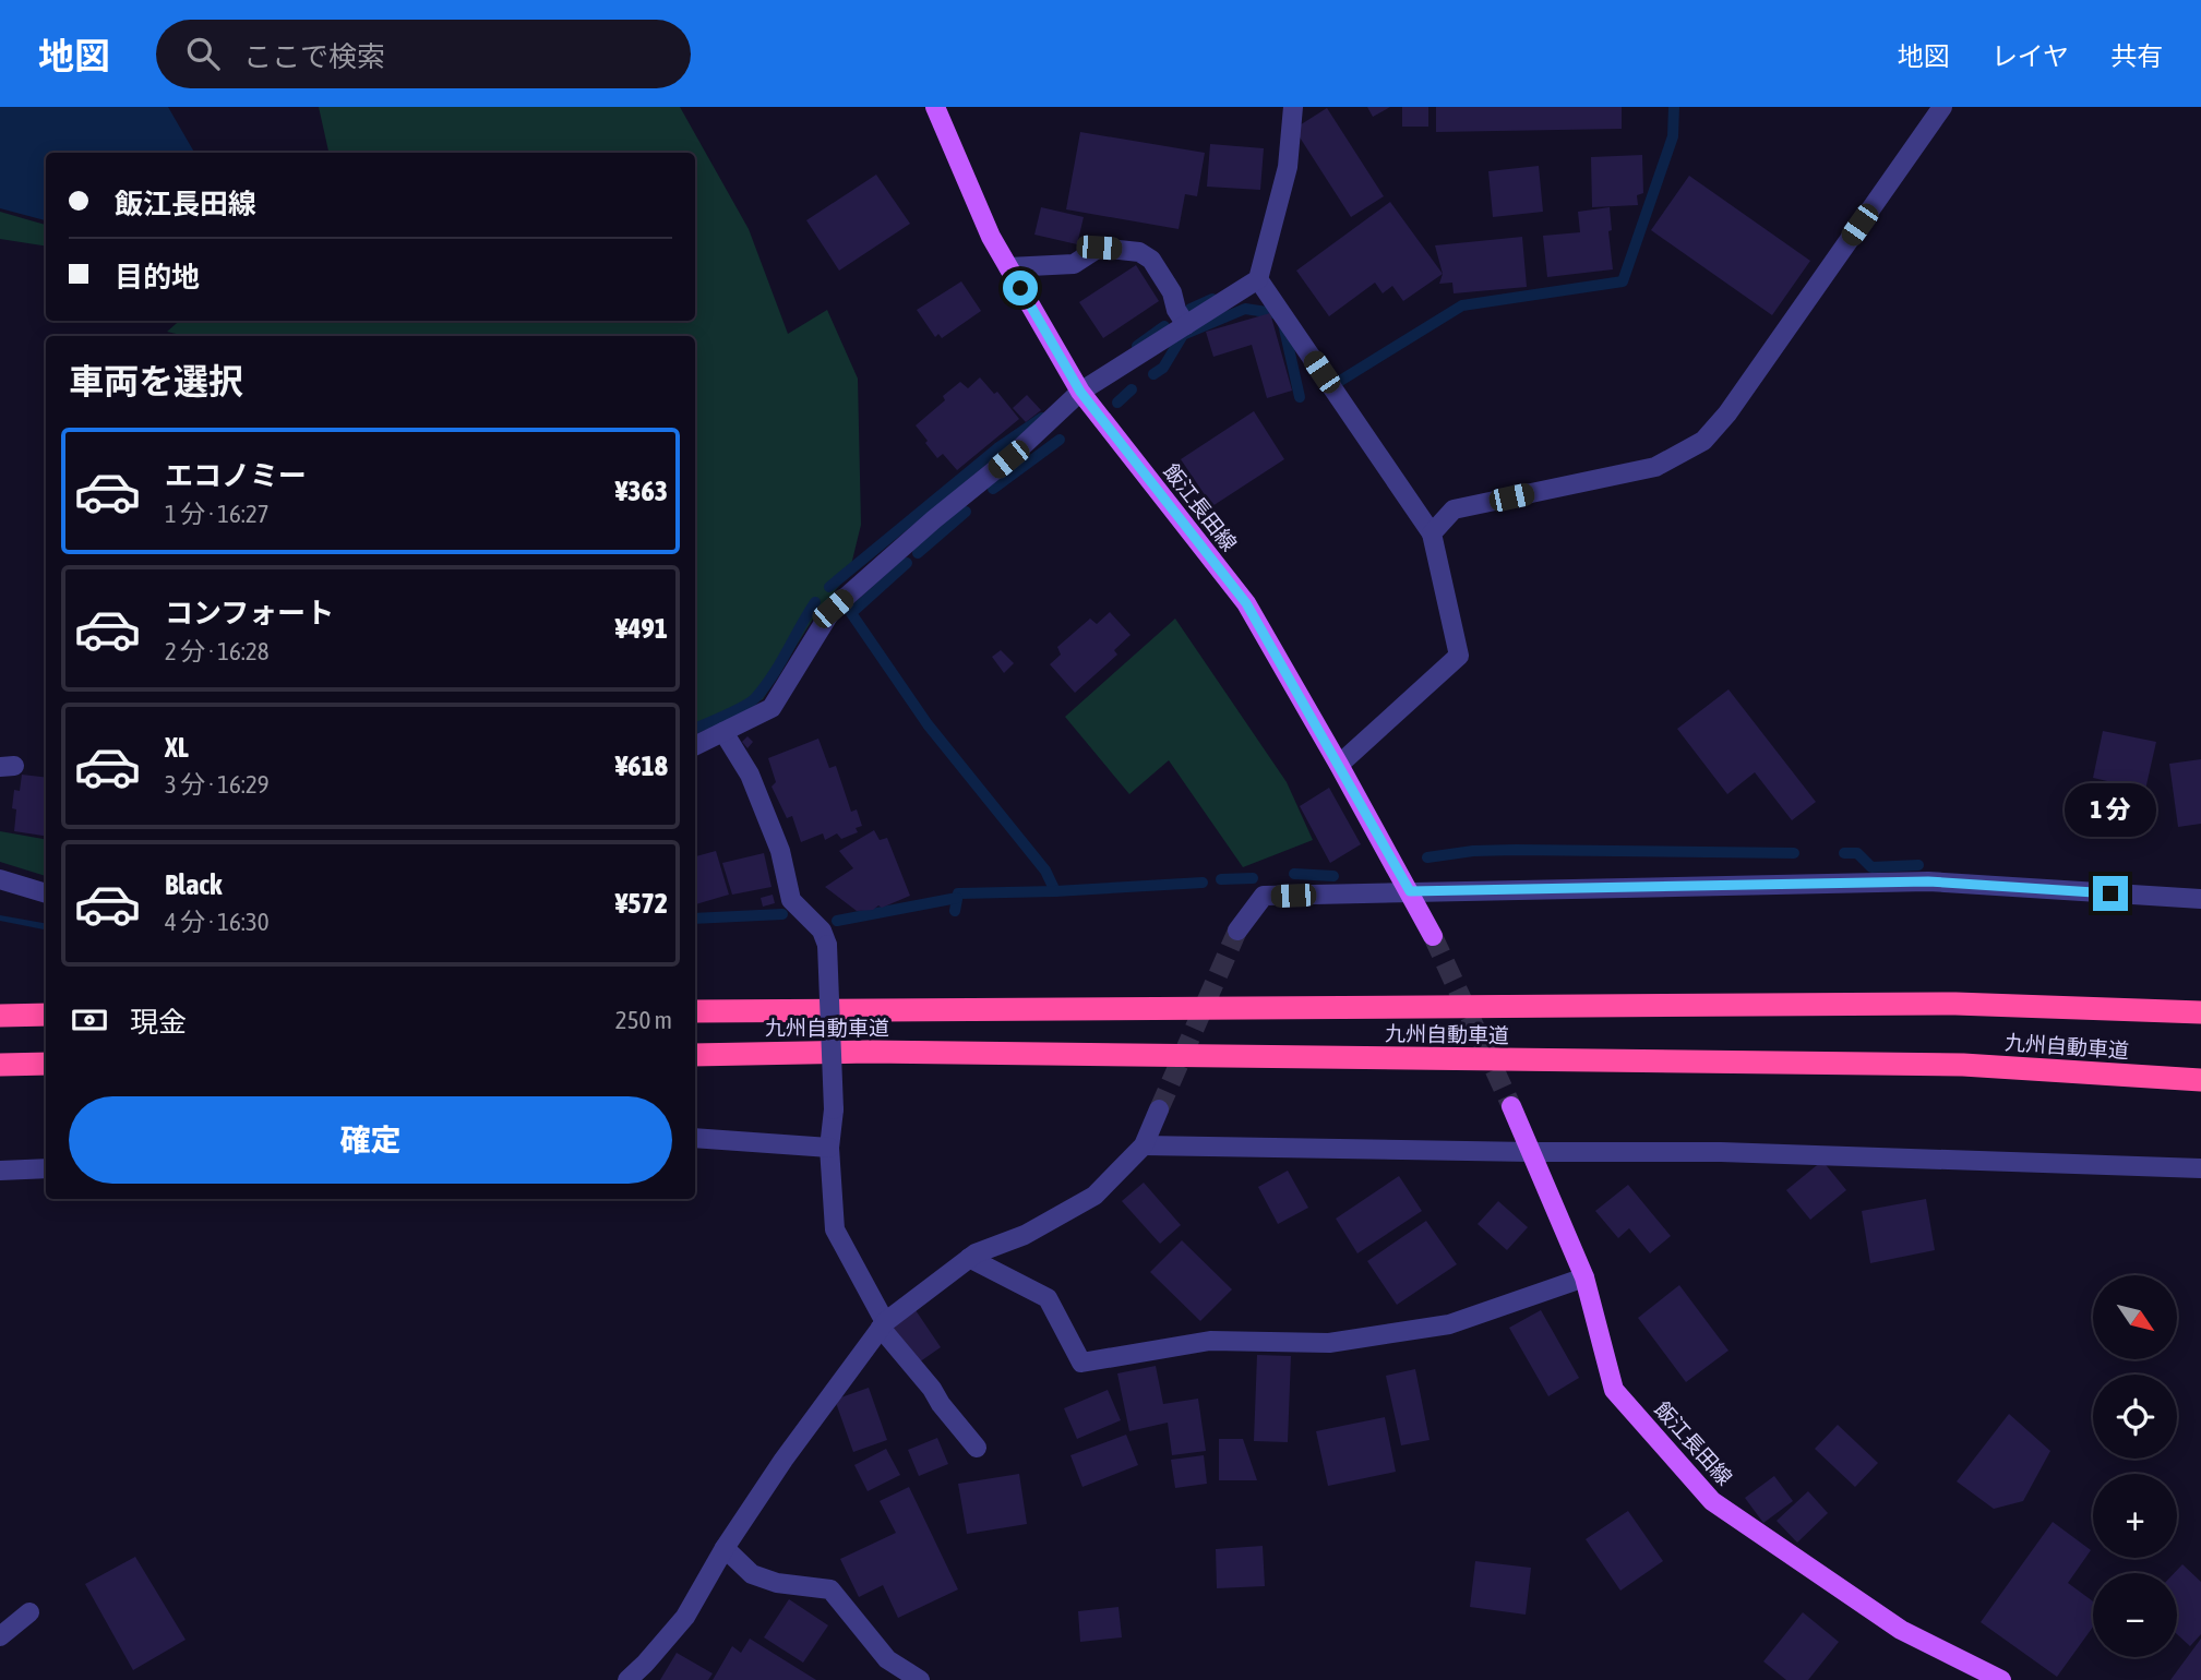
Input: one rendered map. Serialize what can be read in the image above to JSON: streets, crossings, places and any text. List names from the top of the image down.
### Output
{
  "streets": {
    "highway": ["九州自動車道"],
    "main road": ["飯江長田線"]
  },
  "north": "bottom right",
  "page": {
    "header": "地図",
    "search": "ここで検索",
    "nav": ["地図", "レイヤ", "共有"],
    "banner": ["飯江長田線", "目的地"],
    "heading": "車両を選択",
    "list": [
      {
        "name": "エコノミー",
        "note": "1 分 · 16:27",
        "value": "¥363"
      },
      {
        "name": "コンフォート",
        "note": "2 分 · 16:28",
        "value": "¥491"
      },
      {
        "name": "XL",
        "note": "3 分 · 16:29",
        "value": "¥618"
      },
      {
        "name": "Black",
        "note": "4 分 · 16:30",
        "value": "¥572"
      }
    ],
    "bubble": "1 分",
    "pay": ["現金", "250 m"],
    "buttons": "確定",
    "map_buttons": ["+", "−"]
  }
}
